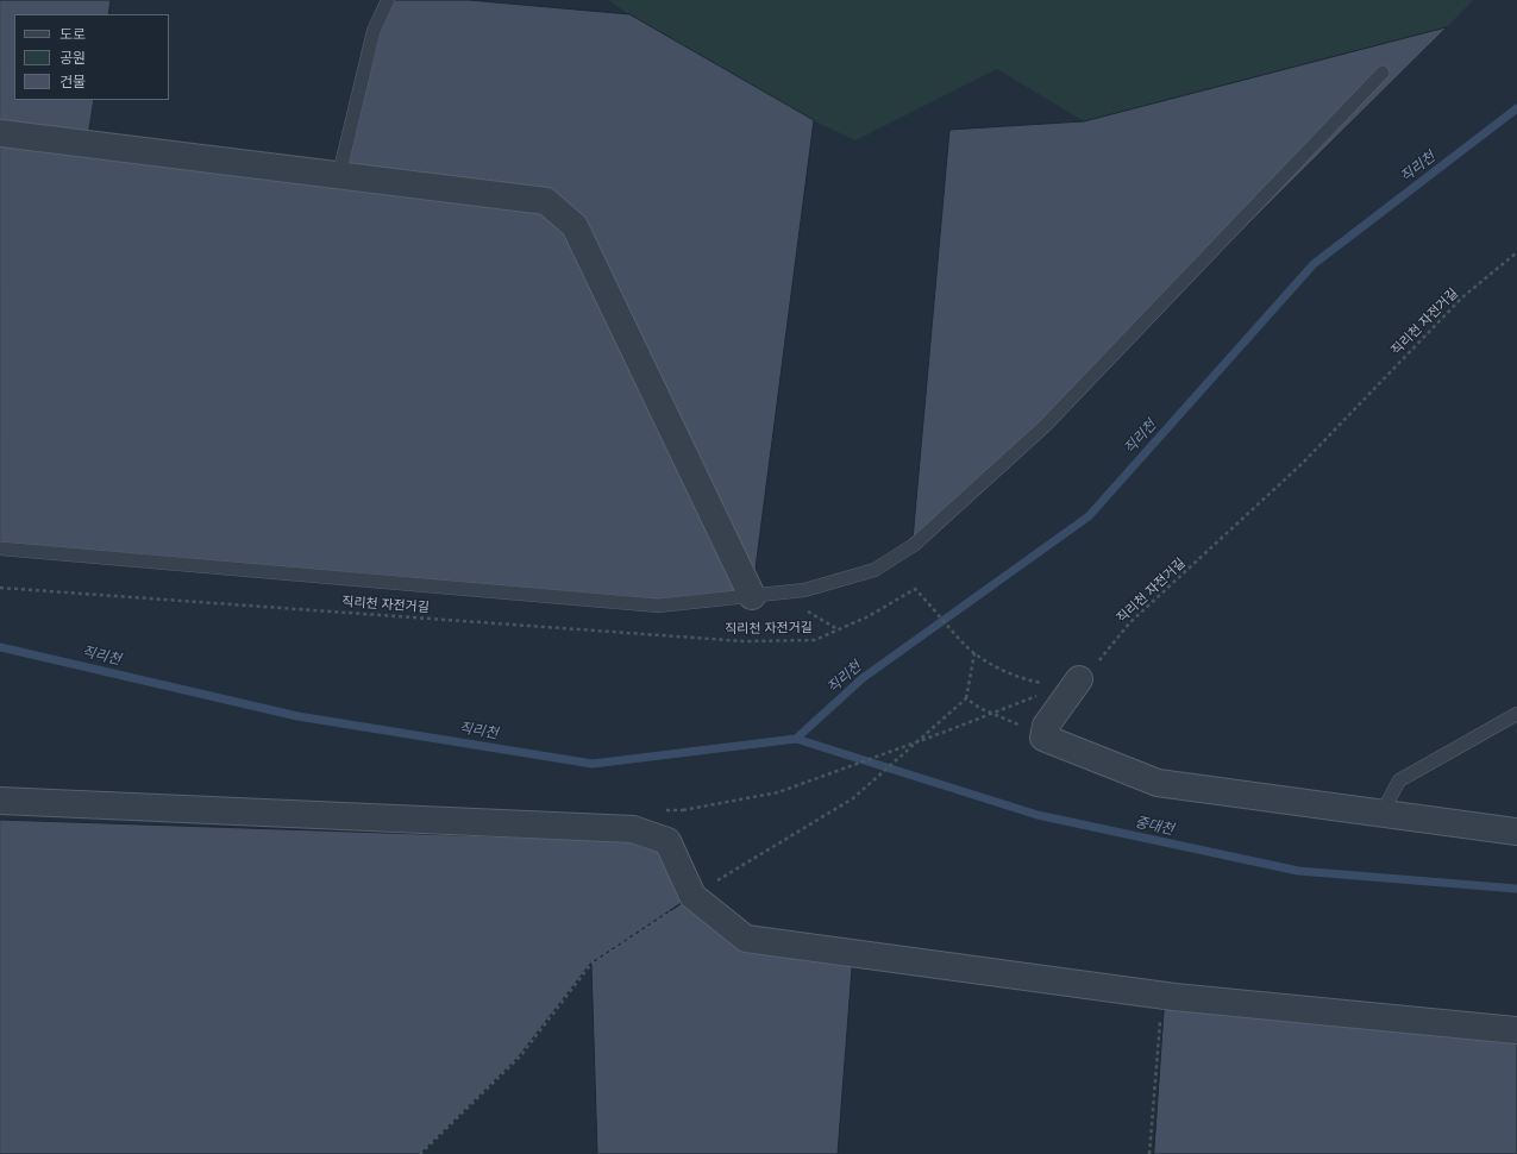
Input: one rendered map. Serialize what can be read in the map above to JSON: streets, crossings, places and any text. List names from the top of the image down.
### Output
{
  "streets": {
    "path": ["직리천 자전거길"]
  },
  "water": ["직리천", "중대천"],
  "legend": ["도로", "공원", "건물"]
}
